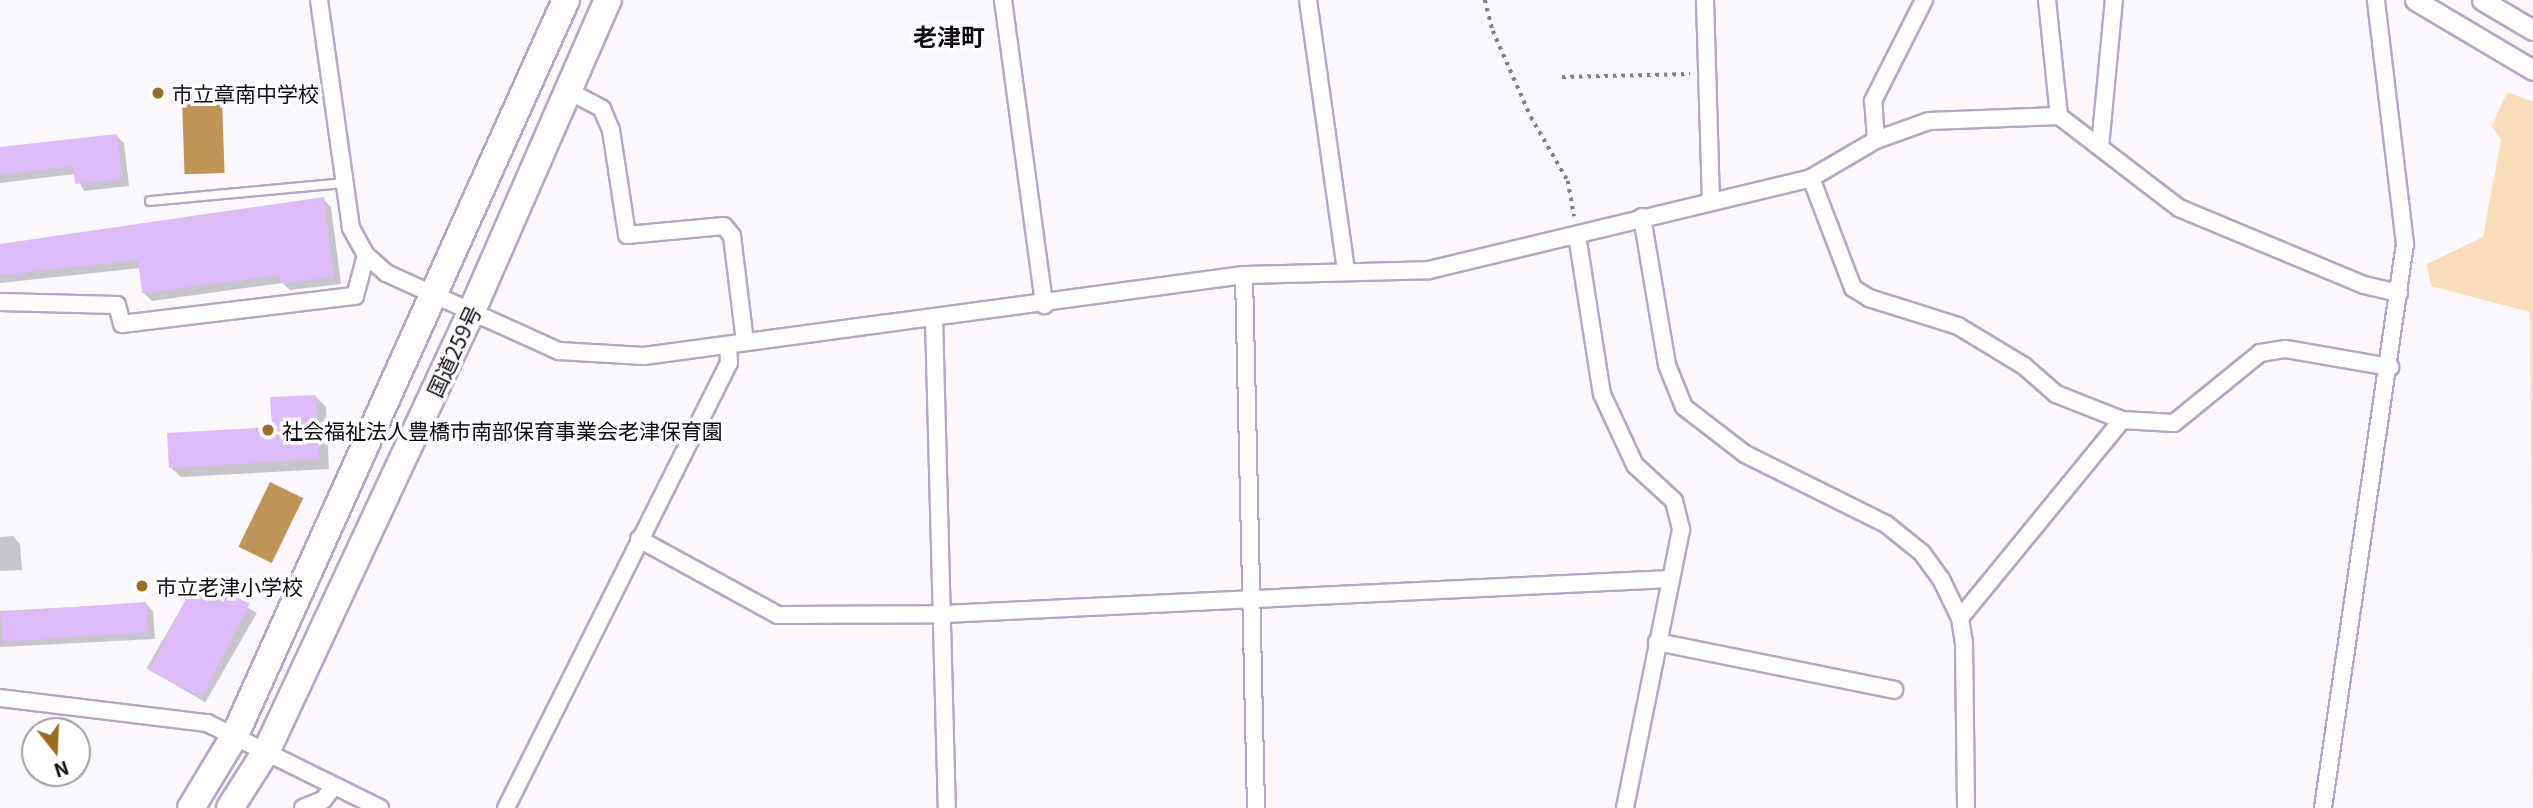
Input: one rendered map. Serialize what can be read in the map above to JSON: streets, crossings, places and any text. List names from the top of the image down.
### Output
{
  "streets": {
    "highway": ["国道259号"]
  },
  "districts": ["老津町"],
  "places": ["市立章南中学校", "社会福祉法人豊橋市南部保育事業会老津保育園", "市立老津小学校"],
  "north": "bottom"
}
